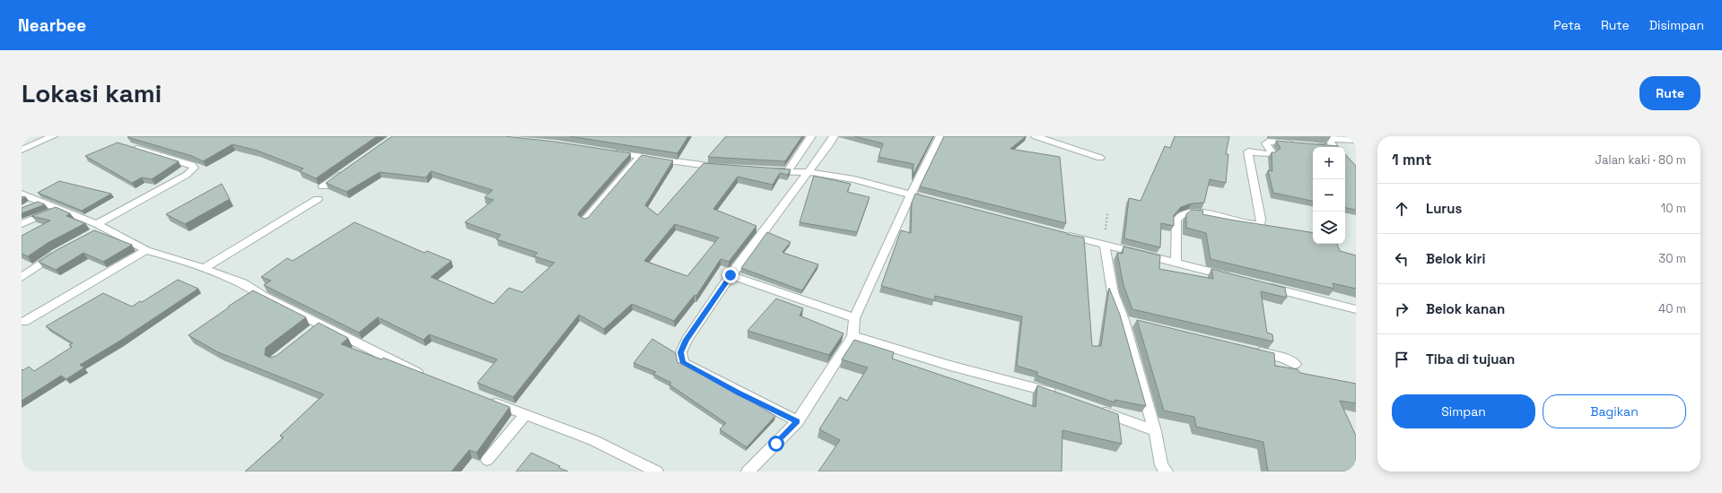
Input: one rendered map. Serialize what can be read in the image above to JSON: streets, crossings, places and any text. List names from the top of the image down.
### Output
{
  "page": {
    "header": "Nearbee",
    "nav": ["Peta", "Rute", "Disimpan"],
    "buttons": [
      "Rute",
      ["Simpan", "Bagikan"]
    ],
    "title": "Lokasi kami",
    "heading": ["1 mnt", "Jalan kaki · 80 m"],
    "map_buttons": ["+", "−"],
    "list": [
      ["Lurus", "10 m"],
      ["Belok kiri", "30 m"],
      ["Belok kanan", "40 m"],
      "Tiba di tujuan"
    ]
  }
}
